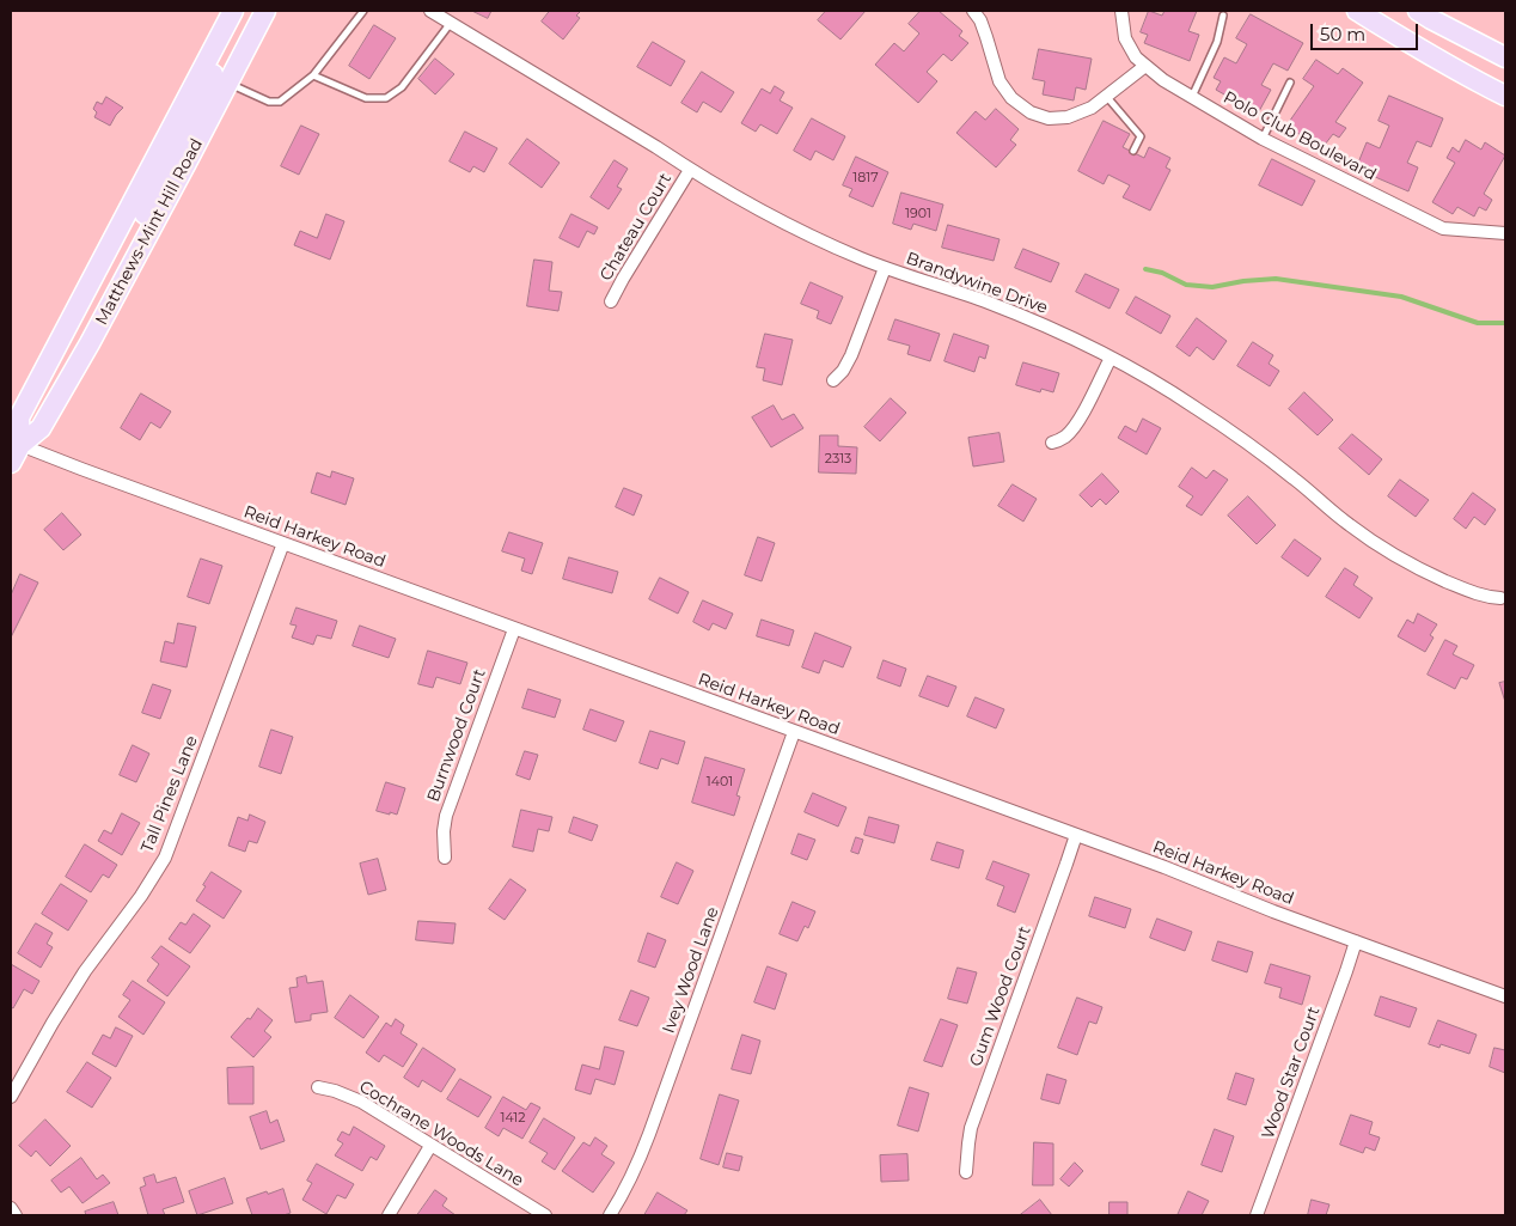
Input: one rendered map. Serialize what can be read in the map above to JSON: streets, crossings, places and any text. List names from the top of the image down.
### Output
{
  "streets": {
    "main road": ["Matthews-Mint Hill Road"],
    "street": [
      "Polo Club Boulevard",
      "Chateau Court",
      "Brandywine Drive",
      "Reid Harkey Road",
      "Burnwood Court",
      "Tall Pines Lane",
      "Ivey Wood Lane",
      "Gum Wood Court",
      "Wood Star Court",
      "Cochrane Woods Lane"
    ]
  },
  "crossings": [
    ["Chateau Court", "Brandywine Drive"],
    ["Matthews-Mint Hill Road", "Reid Harkey Road"],
    ["Reid Harkey Road", "Burnwood Court"],
    ["Reid Harkey Road", "Tall Pines Lane"],
    ["Reid Harkey Road", "Ivey Wood Lane"],
    ["Reid Harkey Road", "Gum Wood Court"],
    ["Reid Harkey Road", "Wood Star Court"]
  ],
  "house_numbers": [
    "1817",
    "1901",
    "2313",
    "1401",
    "1412"
  ],
  "scale_bar": "50 m"
}
